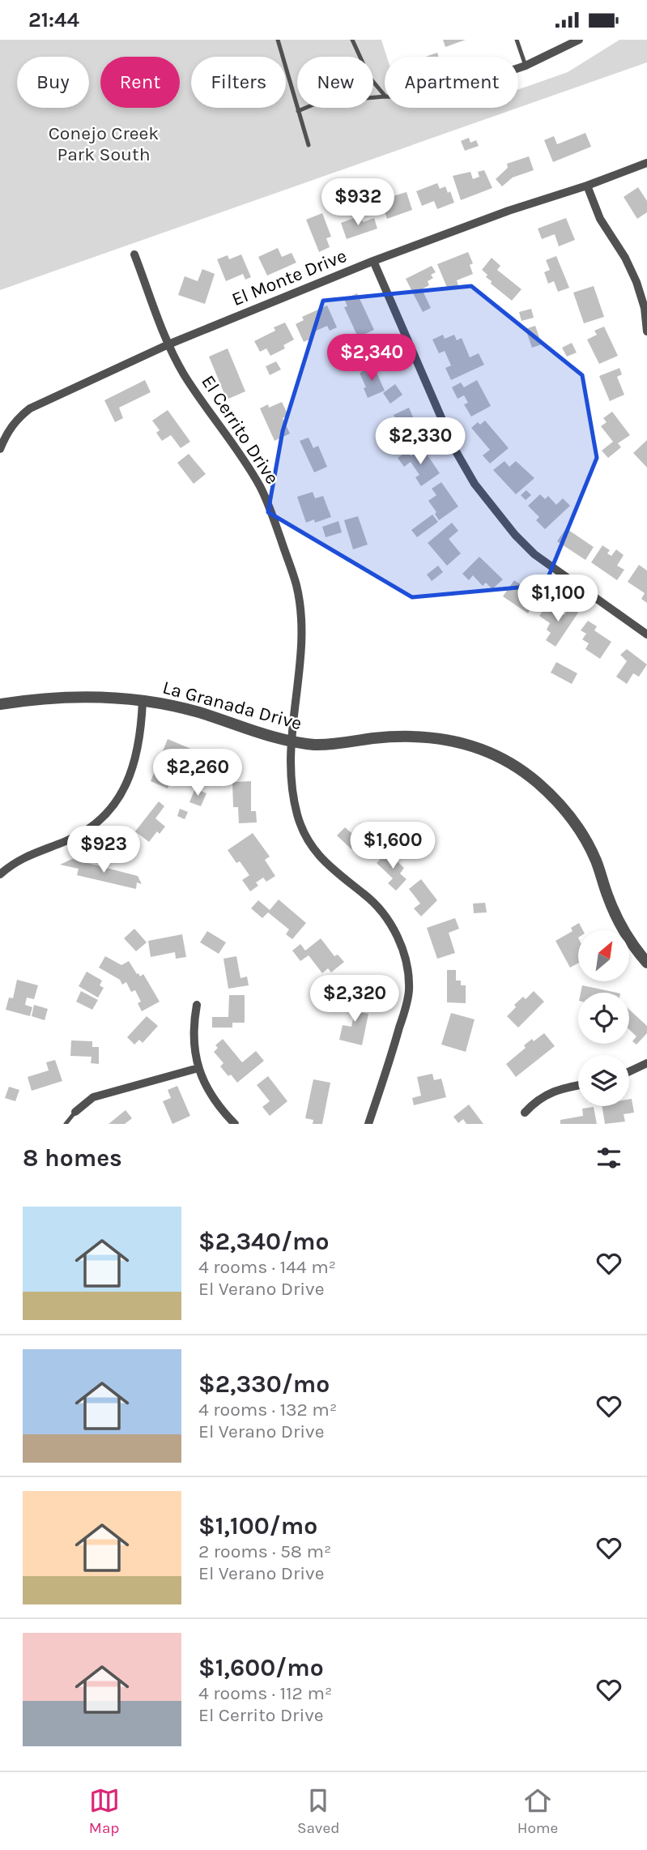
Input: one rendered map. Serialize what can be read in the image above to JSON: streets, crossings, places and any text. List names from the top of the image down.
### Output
{
  "streets": {
    "street": ["El Monte Drive", "El Cerrito Drive", "La Granada Drive"]
  },
  "crossings": [
    ["El Monte Drive", "El Cerrito Drive"],
    ["El Cerrito Drive", "La Granada Drive"]
  ],
  "parks": ["Conejo Creek Park South"],
  "north": "top right",
  "page": {
    "status": "21:44",
    "chip": [
      "Buy",
      "Rent",
      "Filters",
      "New",
      "Apartment"
    ],
    "price": [
      "$932",
      "$2,340",
      "$2,330",
      "$1,100",
      "$2,260",
      "$1,600",
      "$923",
      "$2,320"
    ],
    "heading": "8 homes",
    "list": [
      {
        "name": "$2,340/mo",
        "note": "4 rooms · 144 m² · El Verano Drive"
      },
      {
        "name": "$2,330/mo",
        "note": "4 rooms · 132 m² · El Verano Drive"
      },
      {
        "name": "$1,100/mo",
        "note": "2 rooms · 58 m² · El Verano Drive"
      },
      {
        "name": "$1,600/mo",
        "note": "4 rooms · 112 m² · El Cerrito Drive"
      }
    ],
    "tabs": ["Map", "Saved", "Home"]
  }
}
